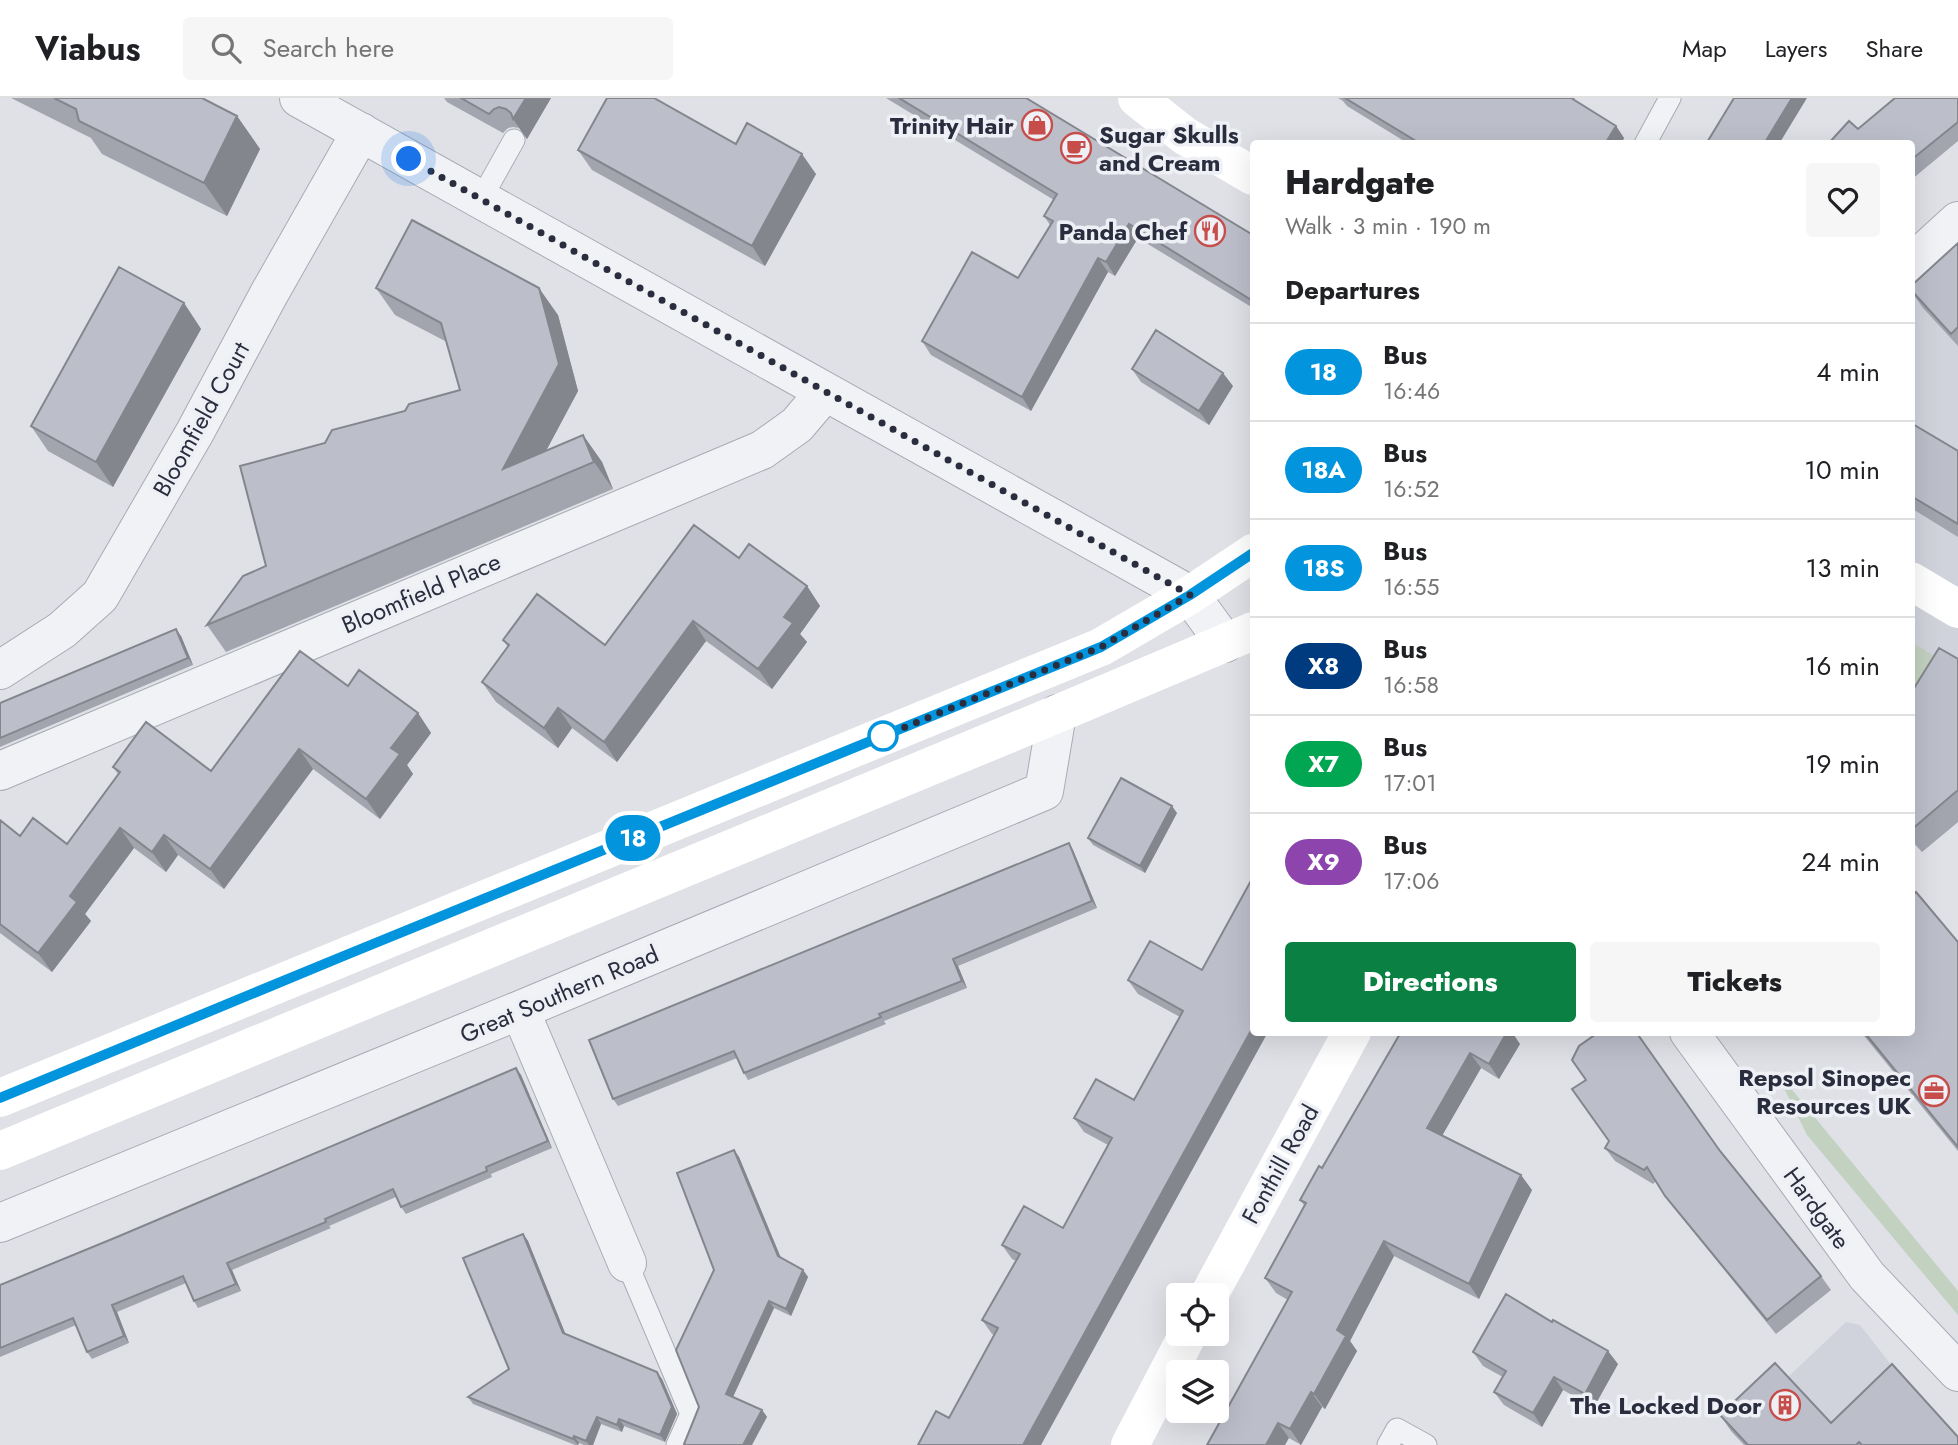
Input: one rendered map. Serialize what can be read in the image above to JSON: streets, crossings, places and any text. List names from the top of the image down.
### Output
{
  "streets": {
    "main road": ["Fonthill Road"],
    "street": [
      "Bloomfield Court",
      "Bloomfield Place",
      "Great Southern Road",
      "Hardgate"
    ]
  },
  "places": {
    "shop": ["Trinity Hair"],
    "cafe": ["Sugar Skulls and Cream"],
    "restaurant": ["Panda Chef"],
    "office": ["Repsol Sinopec Resources UK"],
    "building": ["The Locked Door"]
  },
  "lines": ["bus line 18"],
  "page": {
    "header": "Viabus",
    "search": "Search here",
    "nav": ["Map", "Layers", "Share"],
    "on_map": "18",
    "heading": [
      ["Hardgate", "Walk · 3 min · 190 m"],
      "Departures"
    ],
    "list": [
      {
        "mark": "18",
        "name": "Bus",
        "note": "16:46",
        "value": "4 min"
      },
      {
        "mark": "18A",
        "name": "Bus",
        "note": "16:52",
        "value": "10 min"
      },
      {
        "mark": "18S",
        "name": "Bus",
        "note": "16:55",
        "value": "13 min"
      },
      {
        "mark": "X8",
        "name": "Bus",
        "note": "16:58",
        "value": "16 min"
      },
      {
        "mark": "X7",
        "name": "Bus",
        "note": "17:01",
        "value": "19 min"
      },
      {
        "mark": "X9",
        "name": "Bus",
        "note": "17:06",
        "value": "24 min"
      }
    ],
    "buttons": ["Directions", "Tickets"]
  }
}
